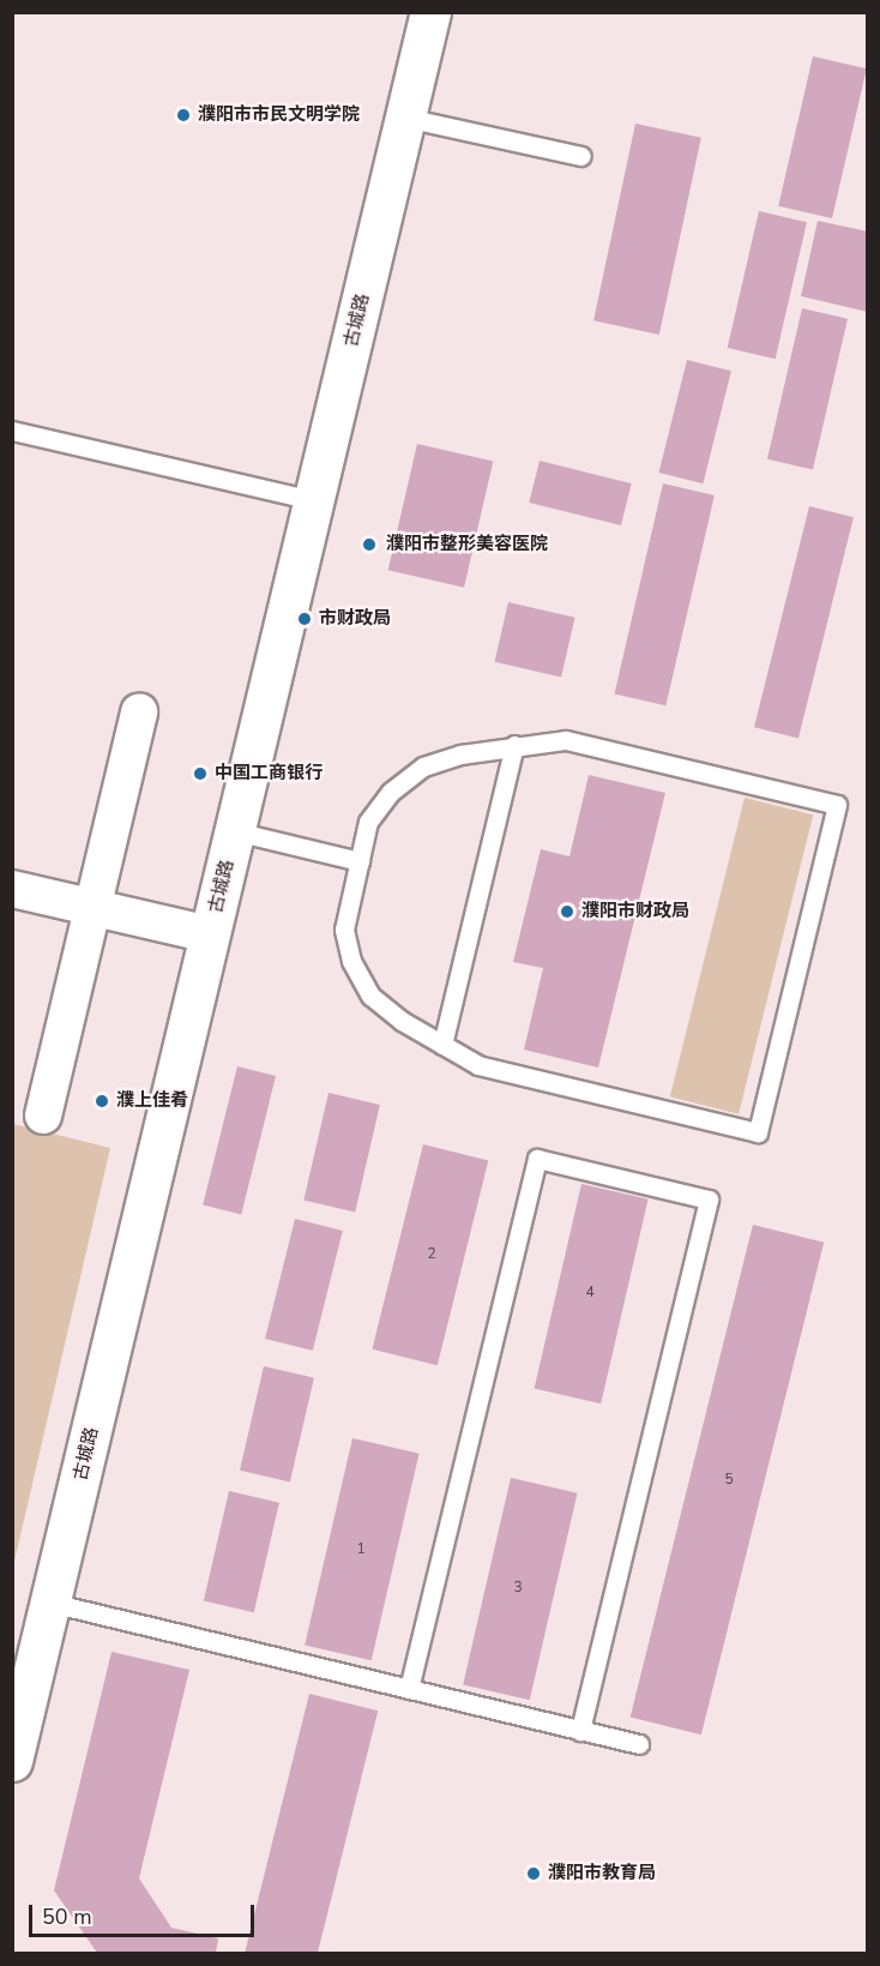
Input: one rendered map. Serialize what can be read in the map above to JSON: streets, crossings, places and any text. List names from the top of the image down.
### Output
{
  "streets": {
    "street": ["古城路"]
  },
  "places": [
    "濮阳市市民文明学院",
    "濮阳市整形美容医院",
    "市财政局",
    "中国工商银行",
    "濮阳市财政局",
    "濮上佳肴",
    "濮阳市教育局"
  ],
  "house_numbers": [
    "2",
    "4",
    "5",
    "1",
    "3"
  ],
  "scale_bar": "50 m"
}
